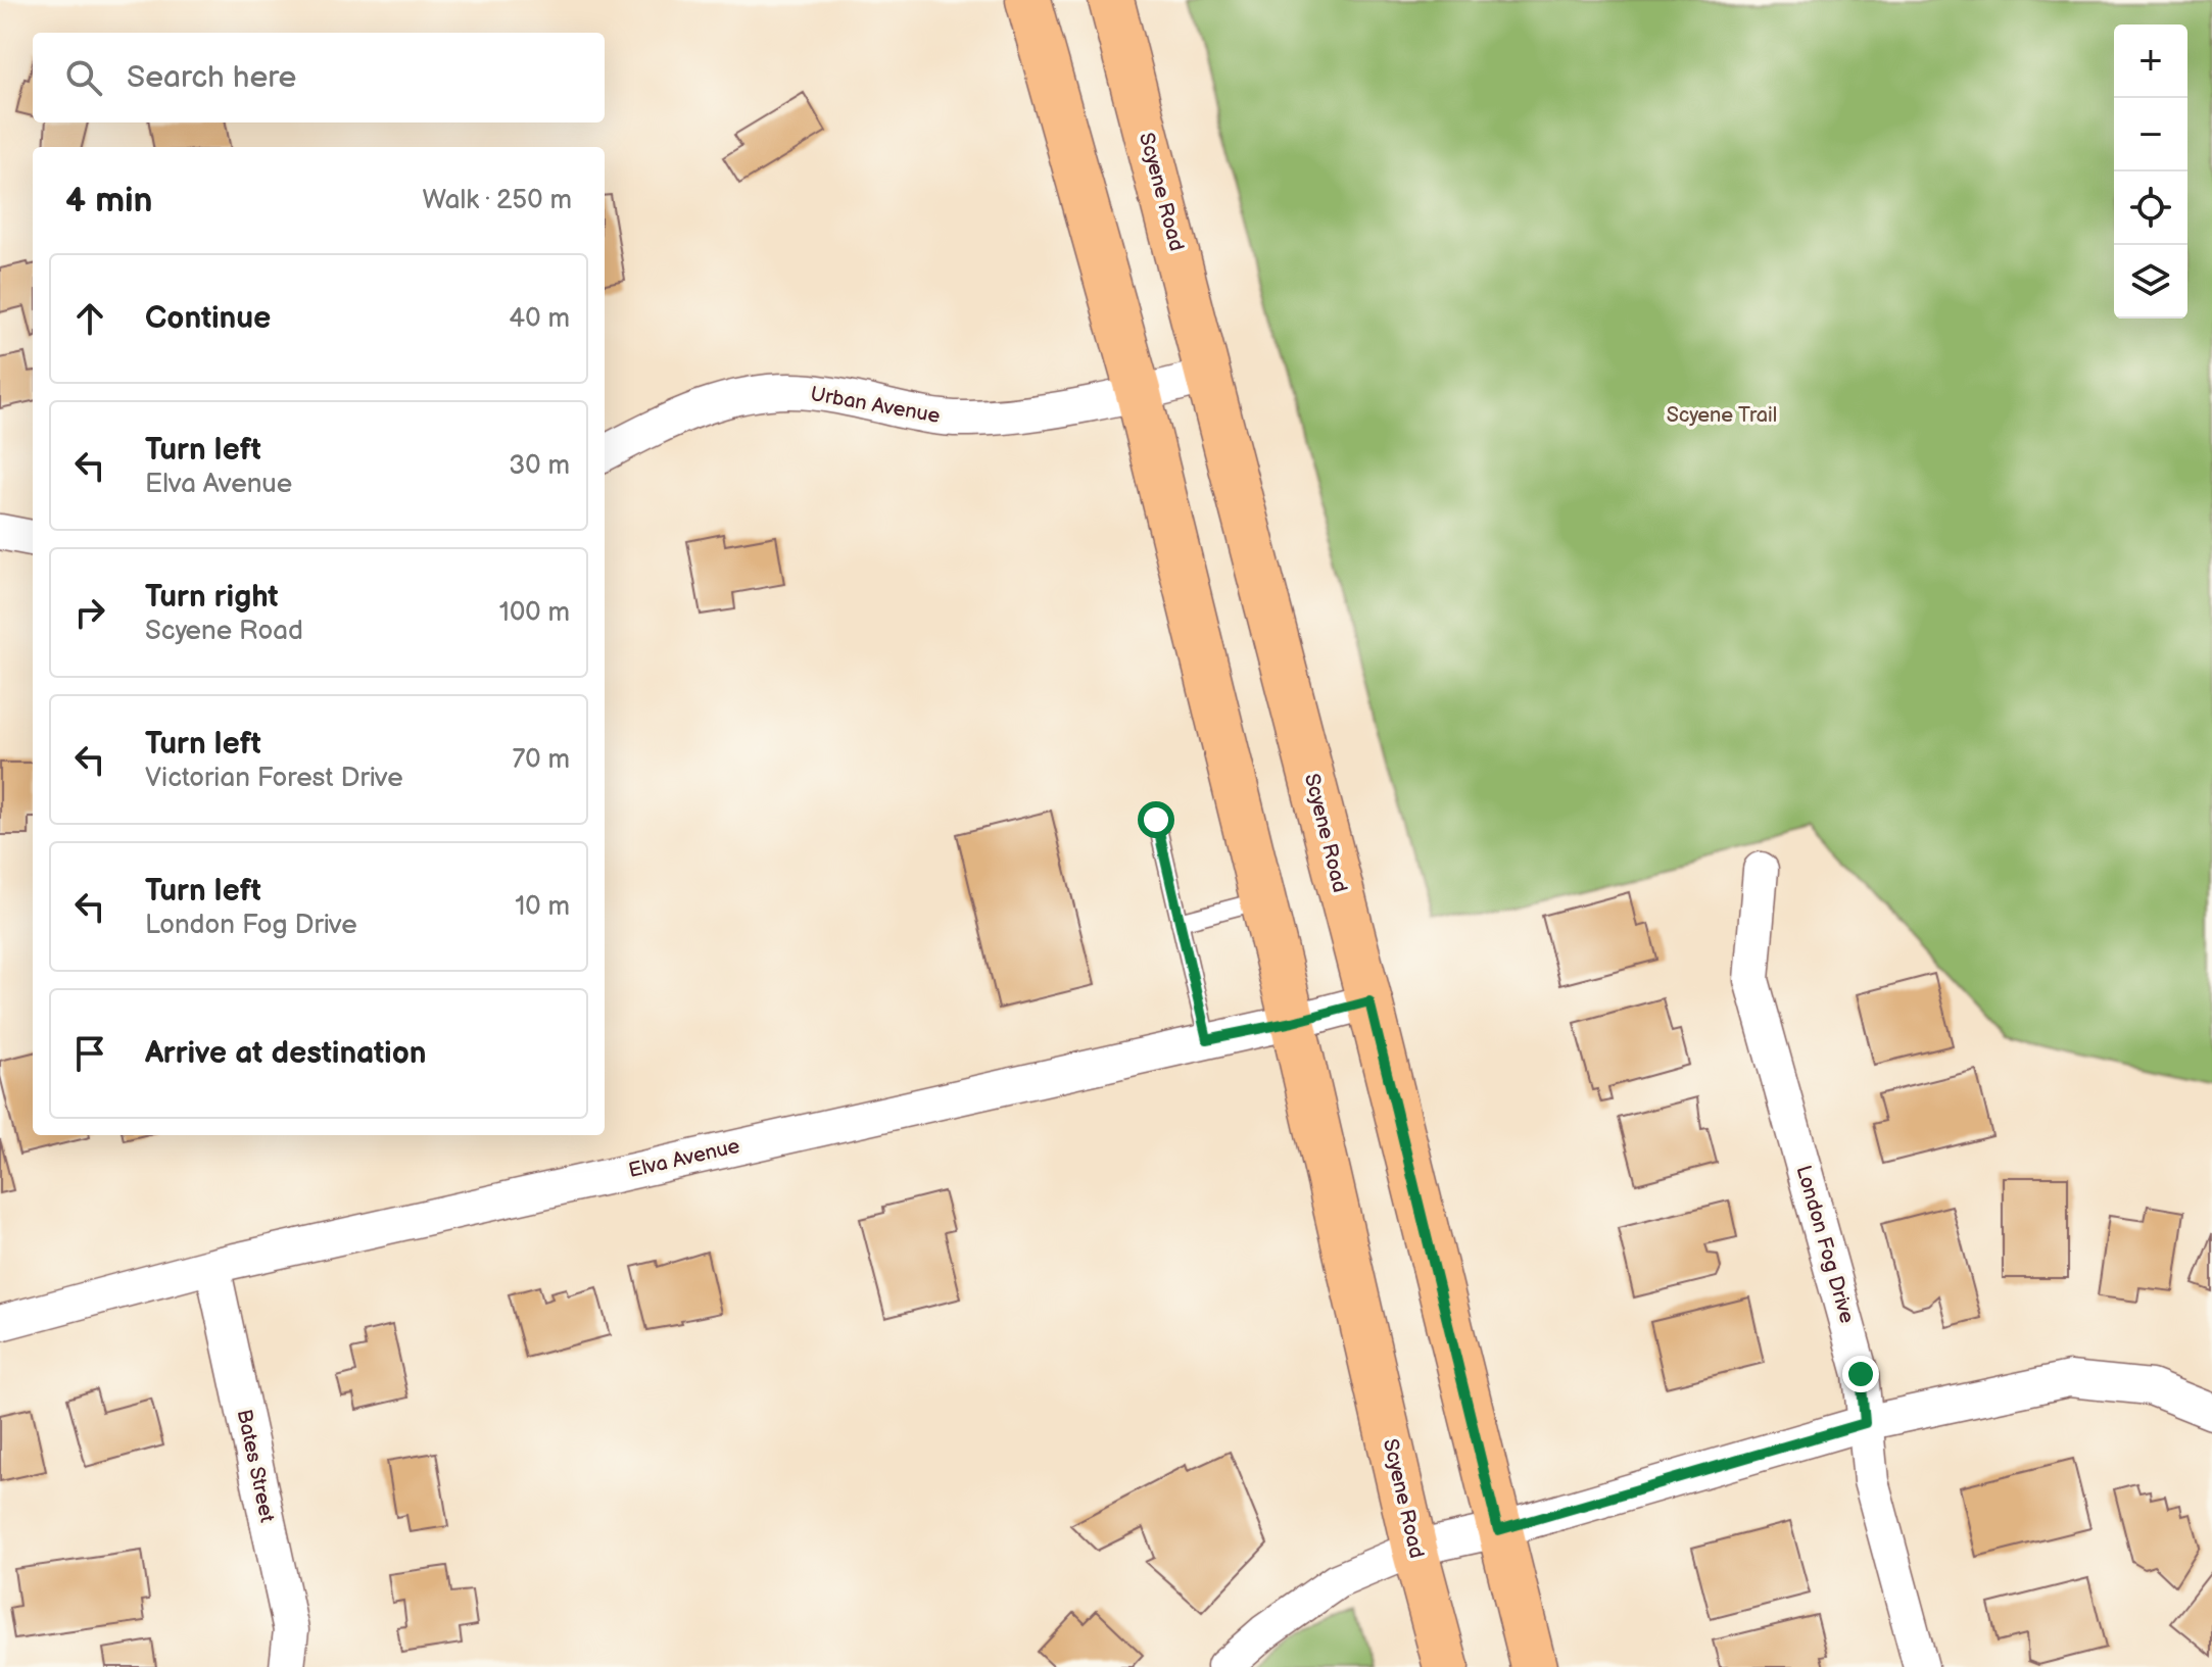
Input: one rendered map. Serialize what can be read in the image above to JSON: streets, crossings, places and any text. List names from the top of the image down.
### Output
{
  "streets": {
    "main road": ["Scyene Road"],
    "street": [
      "Urban Avenue",
      "Elva Avenue",
      "London Fog Drive",
      "Bates Street"
    ]
  },
  "crossings": [
    ["Scyene Road", "Urban Avenue"],
    ["Scyene Road", "Elva Avenue"],
    ["Elva Avenue", "Bates Street"]
  ],
  "parks": ["Scyene Trail"],
  "page": {
    "map_buttons": ["+", "−"],
    "search": "Search here",
    "heading": ["4 min", "Walk · 250 m"],
    "list": [
      ["Continue", "40 m"],
      ["Turn left", "Elva Avenue", "30 m"],
      ["Turn right", "Scyene Road", "100 m"],
      ["Turn left", "Victorian Forest Drive", "70 m"],
      ["Turn left", "London Fog Drive", "10 m"],
      "Arrive at destination"
    ]
  }
}
